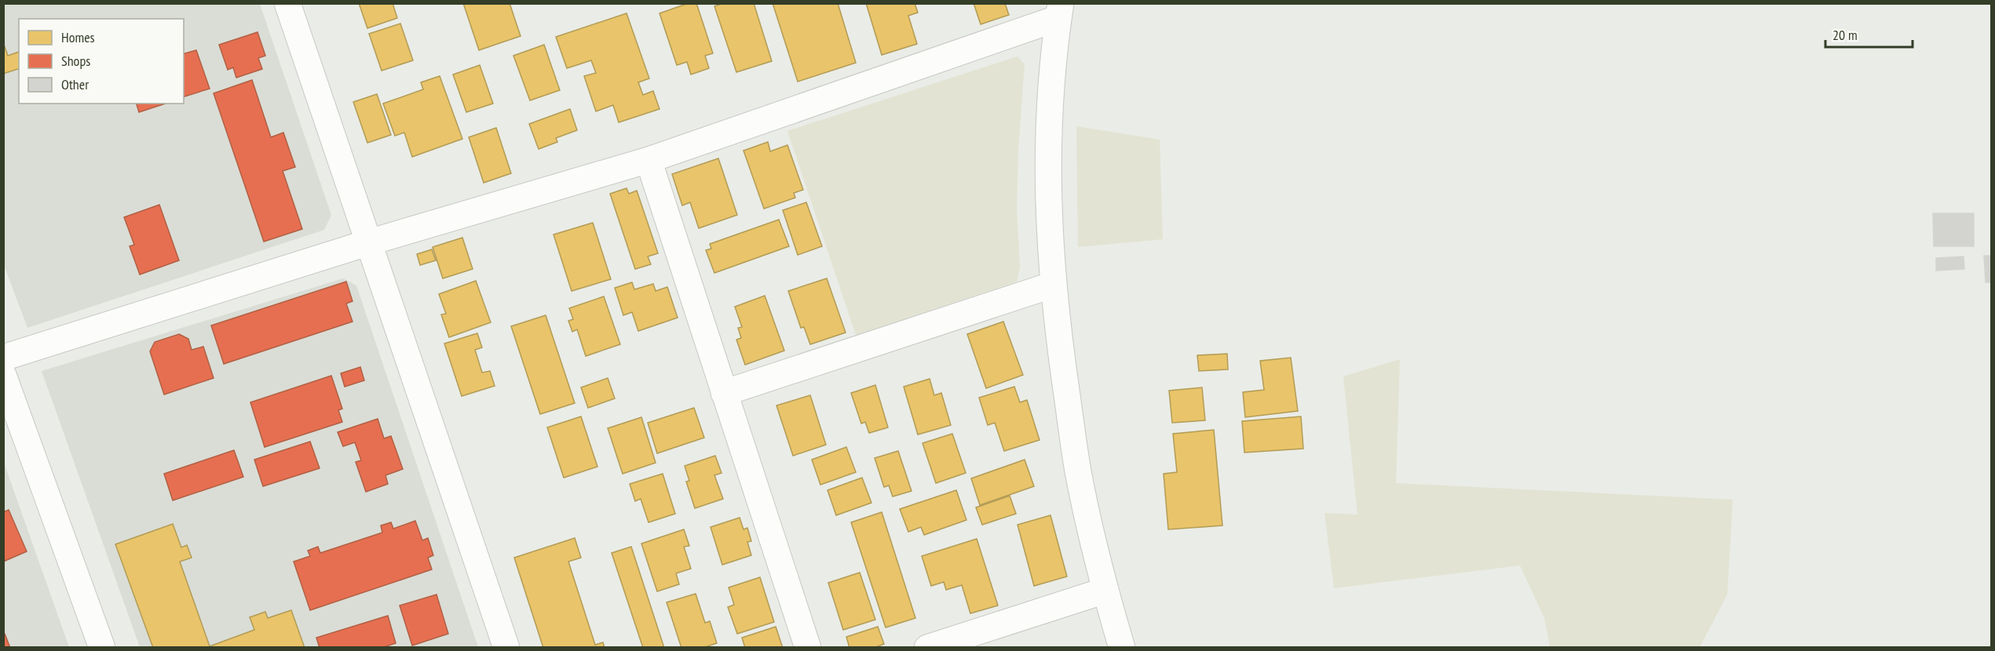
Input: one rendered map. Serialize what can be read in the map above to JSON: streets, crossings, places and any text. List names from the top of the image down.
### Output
{
  "legend": ["Homes", "Shops", "Other"],
  "scale_bar": "20 m"
}
